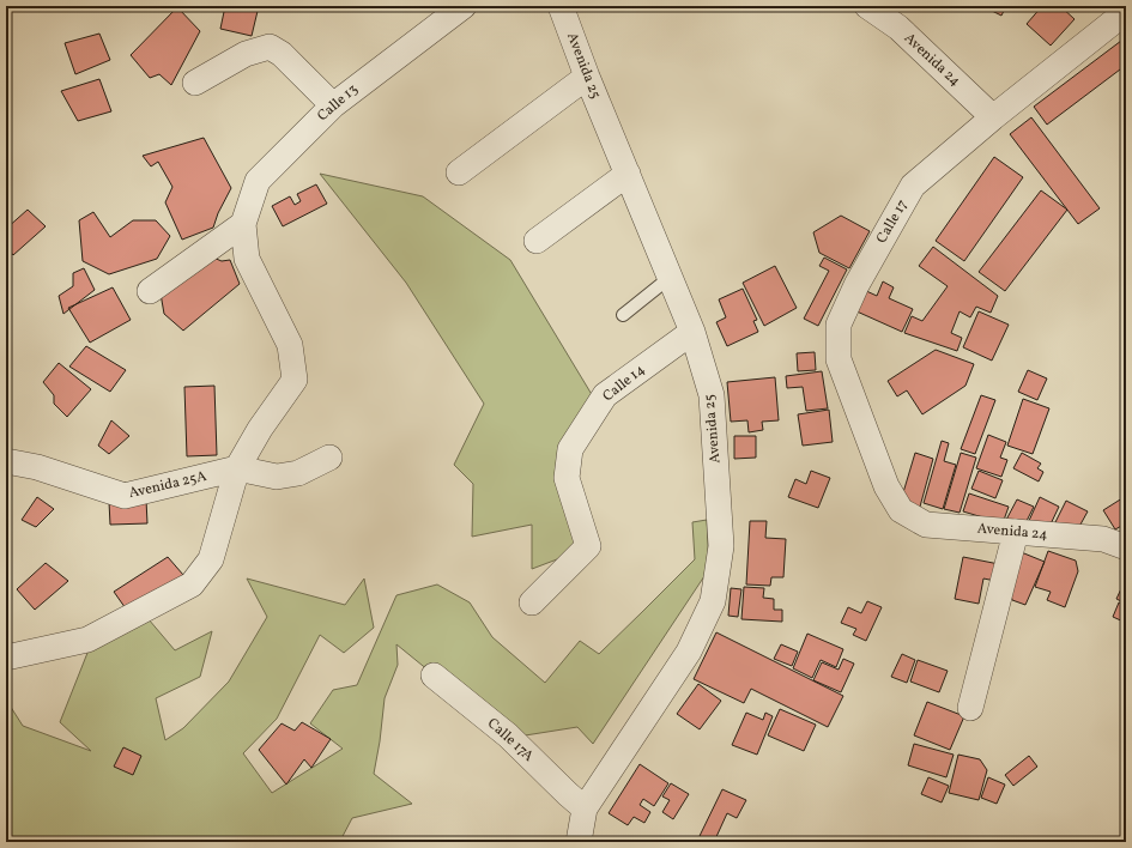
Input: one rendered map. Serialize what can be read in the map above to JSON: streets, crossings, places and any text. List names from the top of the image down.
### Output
{
  "streets": {
    "street": [
      "Avenida 24",
      "Avenida 25",
      "Calle 13",
      "Calle 17",
      "Calle 14",
      "Avenida 25A",
      "Calle 17A"
    ]
  },
  "crossings": [
    ["Avenida 24", "Calle 17"],
    ["Avenida 25", "Calle 14"],
    ["Avenida 25", "Calle 17A"]
  ]
}
